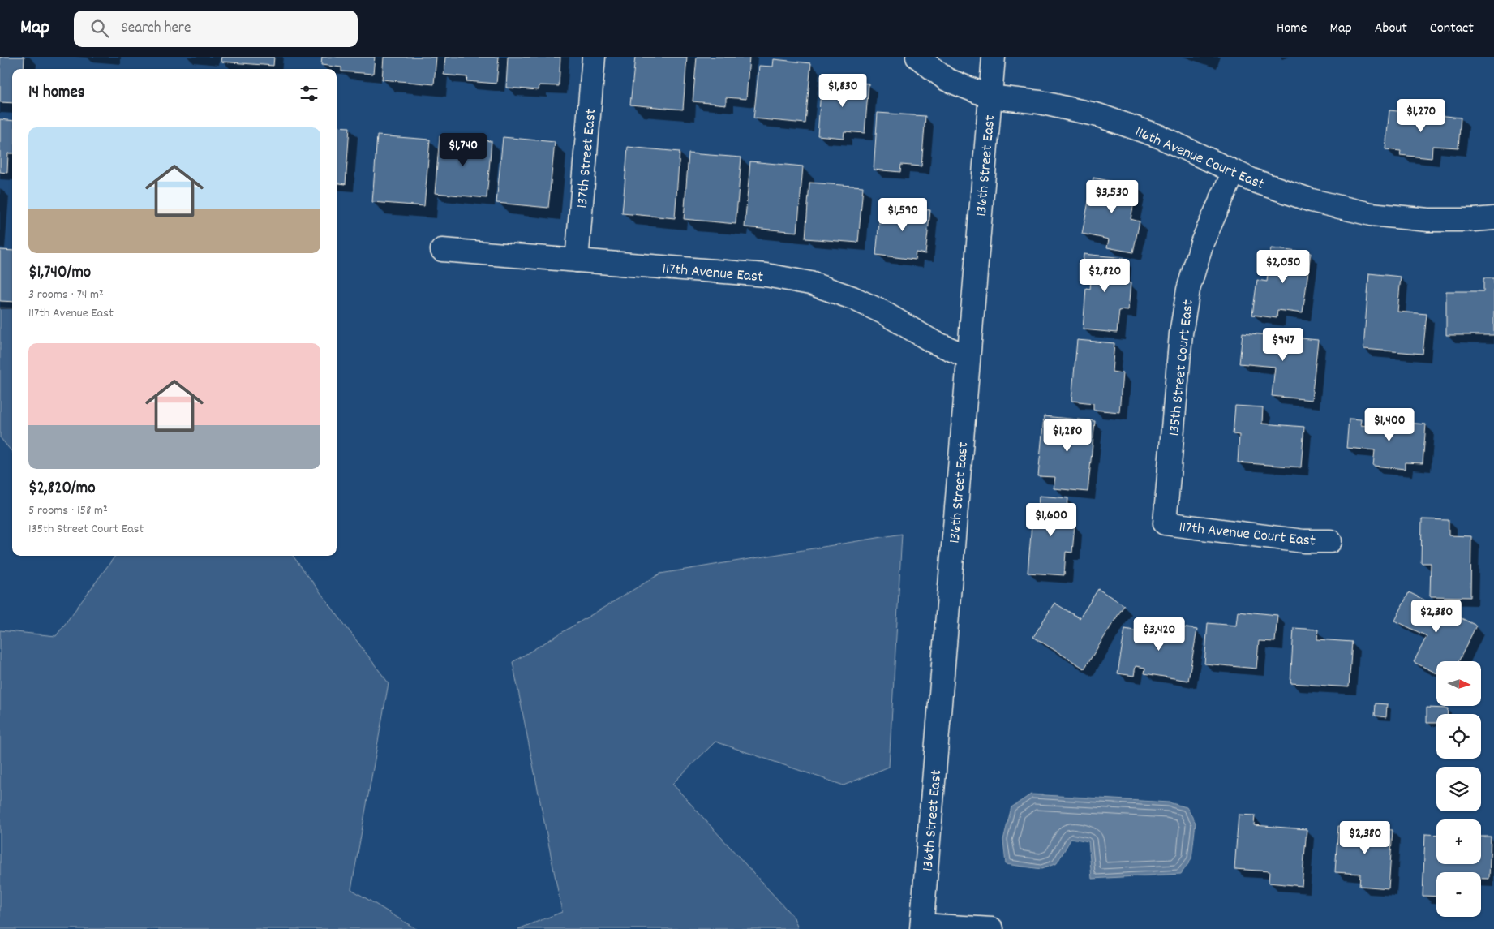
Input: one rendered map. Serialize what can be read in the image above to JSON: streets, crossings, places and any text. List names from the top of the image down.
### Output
{
  "streets": {
    "street": [
      "116th Avenue Court East",
      "137th Street East",
      "136th Street East",
      "117th Avenue East",
      "135th Street Court East",
      "117th Avenue Court East"
    ]
  },
  "crossings": [
    ["116th Avenue Court East", "136th Street East"],
    ["116th Avenue Court East", "135th Street Court East"],
    ["137th Street East", "117th Avenue East"],
    ["136th Street East", "117th Avenue East"],
    ["135th Street Court East", "117th Avenue Court East"]
  ],
  "north": "right",
  "page": {
    "header": "Map",
    "search": "Search here",
    "nav": [
      "Home",
      "Map",
      "About",
      "Contact"
    ],
    "heading": "14 homes",
    "price": [
      "$1,830",
      "$1,270",
      "$1,740",
      "$3,530",
      "$1,590",
      "$2,050",
      "$2,820",
      "$947",
      "$1,400",
      "$1,280",
      "$1,600",
      "$2,380",
      "$3,420",
      "$2,380"
    ],
    "list": [
      {
        "name": "$1,740/mo",
        "note": "3 rooms · 74 m² · 117th Avenue East"
      },
      {
        "name": "$2,820/mo",
        "note": "5 rooms · 158 m² · 135th Street Court East"
      }
    ],
    "map_buttons": ["+", "−"]
  }
}
